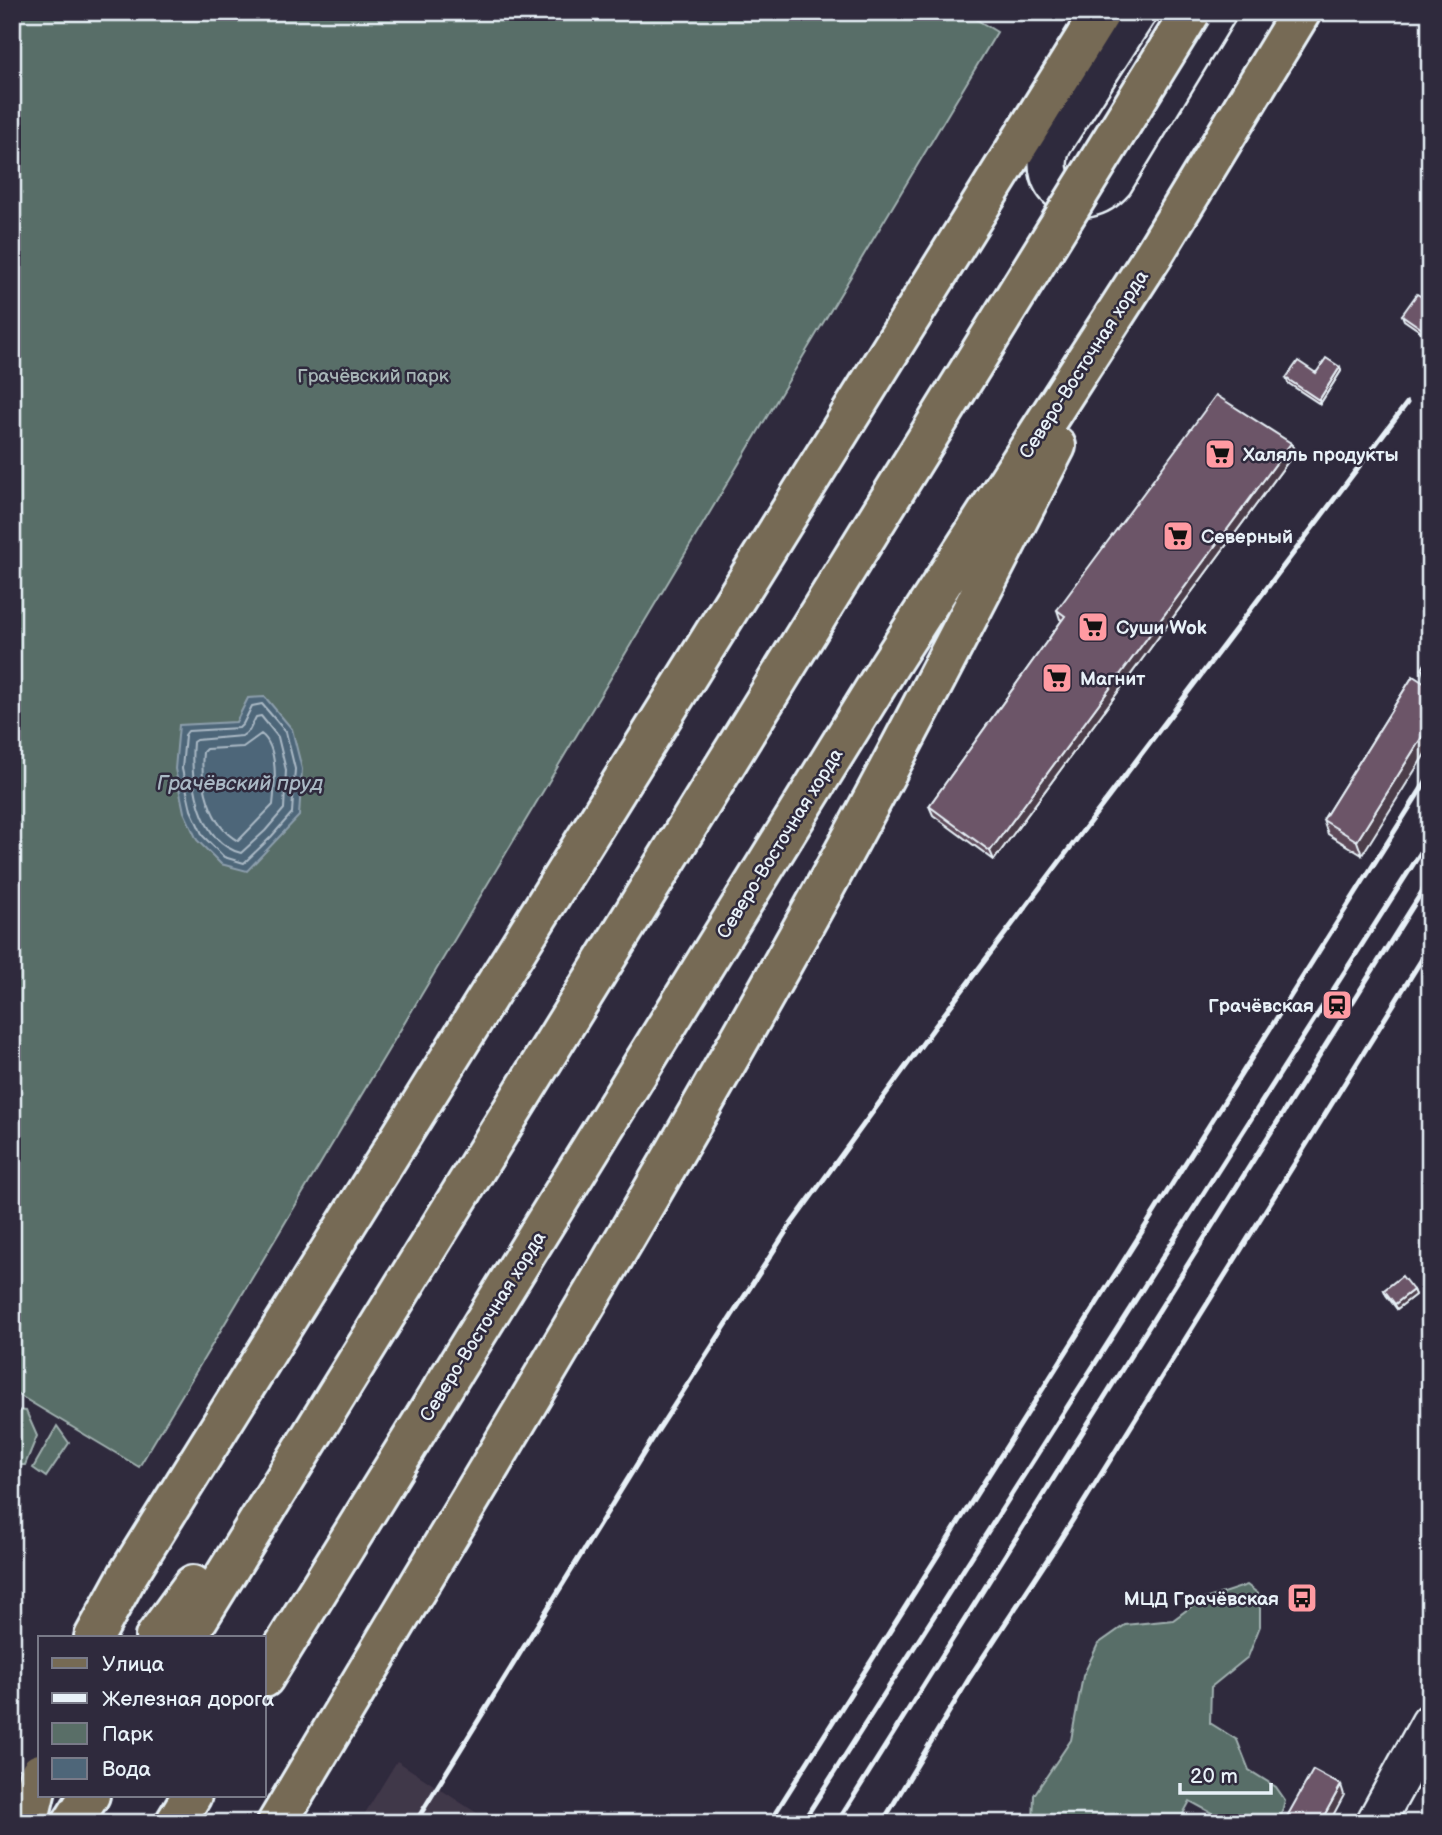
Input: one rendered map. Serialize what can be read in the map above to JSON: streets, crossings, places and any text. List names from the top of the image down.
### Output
{
  "streets": {
    "main road": ["Северо-Восточная хорда"]
  },
  "water": ["Грачёвский пруд"],
  "parks": ["Грачёвский парк"],
  "places": {
    "supermarket": [
      "Халяль продукты",
      "Северный",
      "Суши Wok",
      "Магнит"
    ],
    "station": ["Грачёвская"],
    "bus stop": ["МЦД Грачёвская"]
  },
  "legend": [
    "Улица",
    "Железная дорога",
    "Парк",
    "Вода"
  ],
  "scale_bar": "20 m"
}
